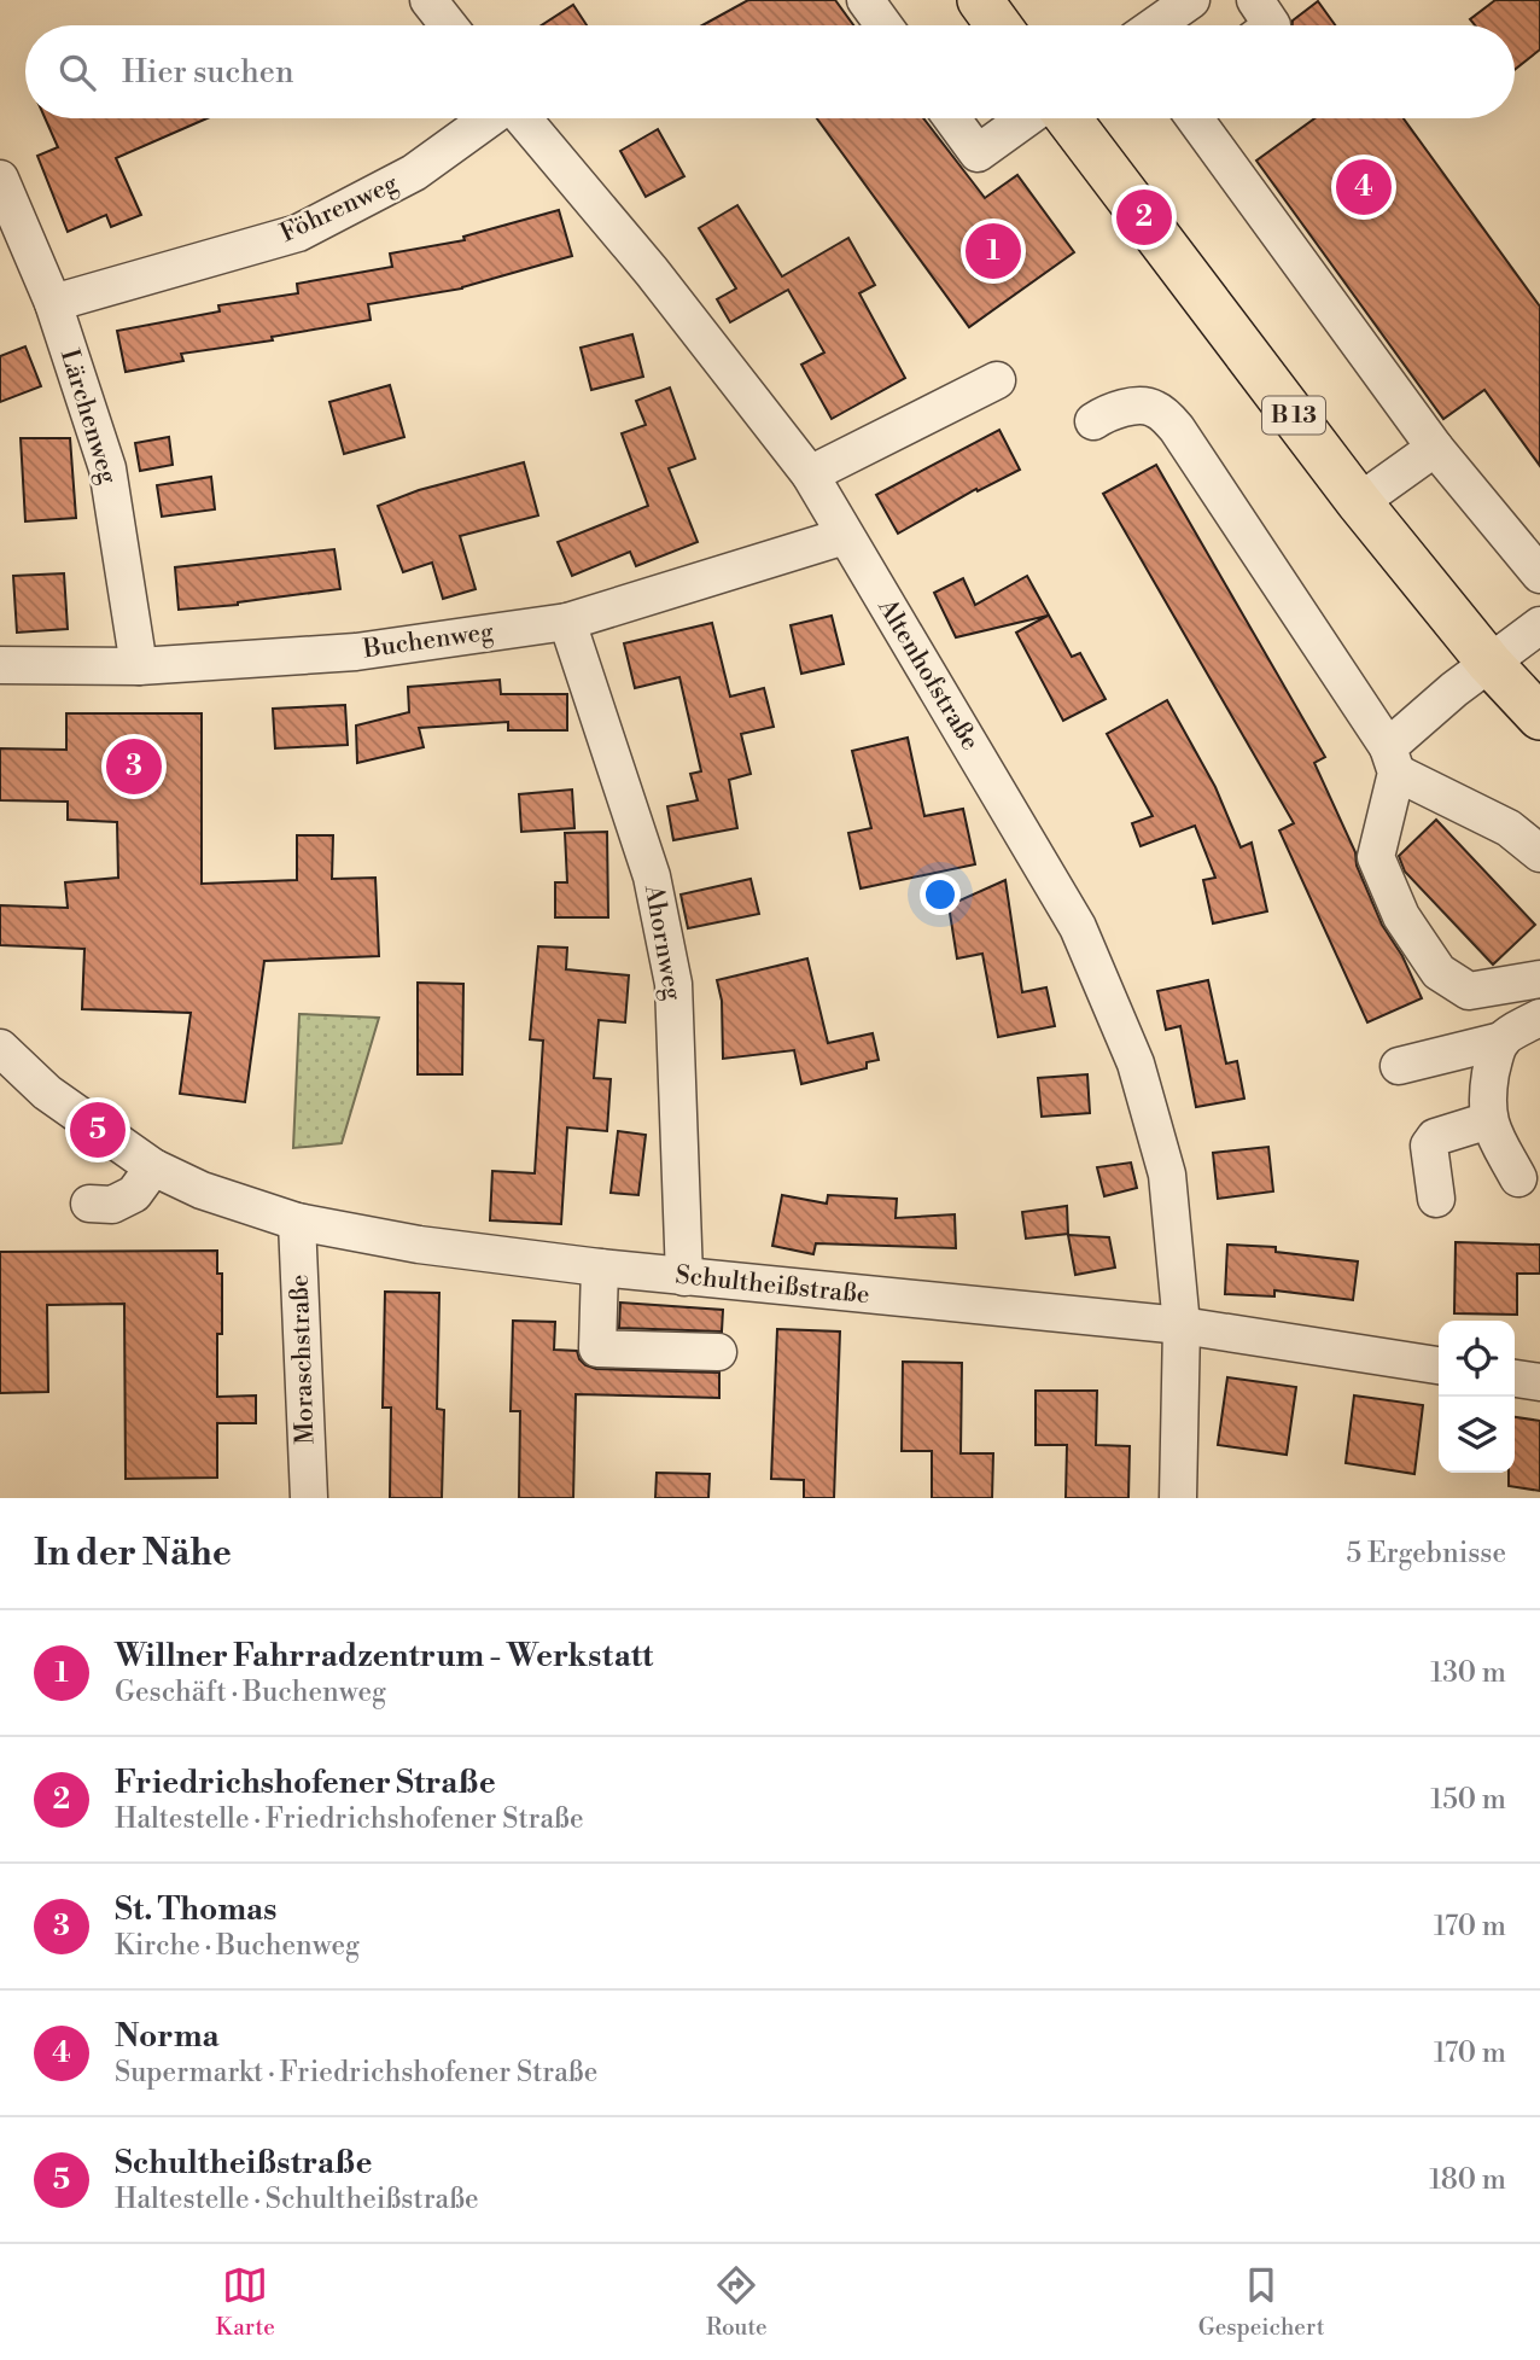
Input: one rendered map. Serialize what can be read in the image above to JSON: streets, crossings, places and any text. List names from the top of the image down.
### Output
{
  "streets": {
    "main road": ["B 13"],
    "street": [
      "Föhrenweg",
      "Lärchenweg",
      "Buchenweg",
      "Altenhofstraße",
      "Ahornweg",
      "Schultheißstraße",
      "Moraschstraße"
    ]
  },
  "crossings": [
    ["Föhrenweg", "Lärchenweg"],
    ["Lärchenweg", "Buchenweg"],
    ["Buchenweg", "Altenhofstraße"],
    ["Buchenweg", "Ahornweg"],
    ["Altenhofstraße", "Schultheißstraße"],
    ["Ahornweg", "Schultheißstraße"],
    ["Schultheißstraße", "Moraschstraße"]
  ],
  "page": {
    "search": "Hier suchen",
    "pins": [
      "4",
      "2",
      "1",
      "3",
      "5"
    ],
    "heading": ["In der Nähe", "5 Ergebnisse"],
    "list": [
      {
        "mark": "1",
        "name": "Willner Fahrradzentrum - Werkstatt",
        "note": "Geschäft · Buchenweg",
        "value": "130 m"
      },
      {
        "mark": "2",
        "name": "Friedrichshofener Straße",
        "note": "Haltestelle · Friedrichshofener Straße",
        "value": "150 m"
      },
      {
        "mark": "3",
        "name": "St. Thomas",
        "note": "Kirche · Buchenweg",
        "value": "170 m"
      },
      {
        "mark": "4",
        "name": "Norma",
        "note": "Supermarkt · Friedrichshofener Straße",
        "value": "170 m"
      },
      {
        "mark": "5",
        "name": "Schultheißstraße",
        "note": "Haltestelle · Schultheißstraße",
        "value": "180 m"
      }
    ],
    "nav": ["Karte", "Route", "Gespeichert"]
  }
}
